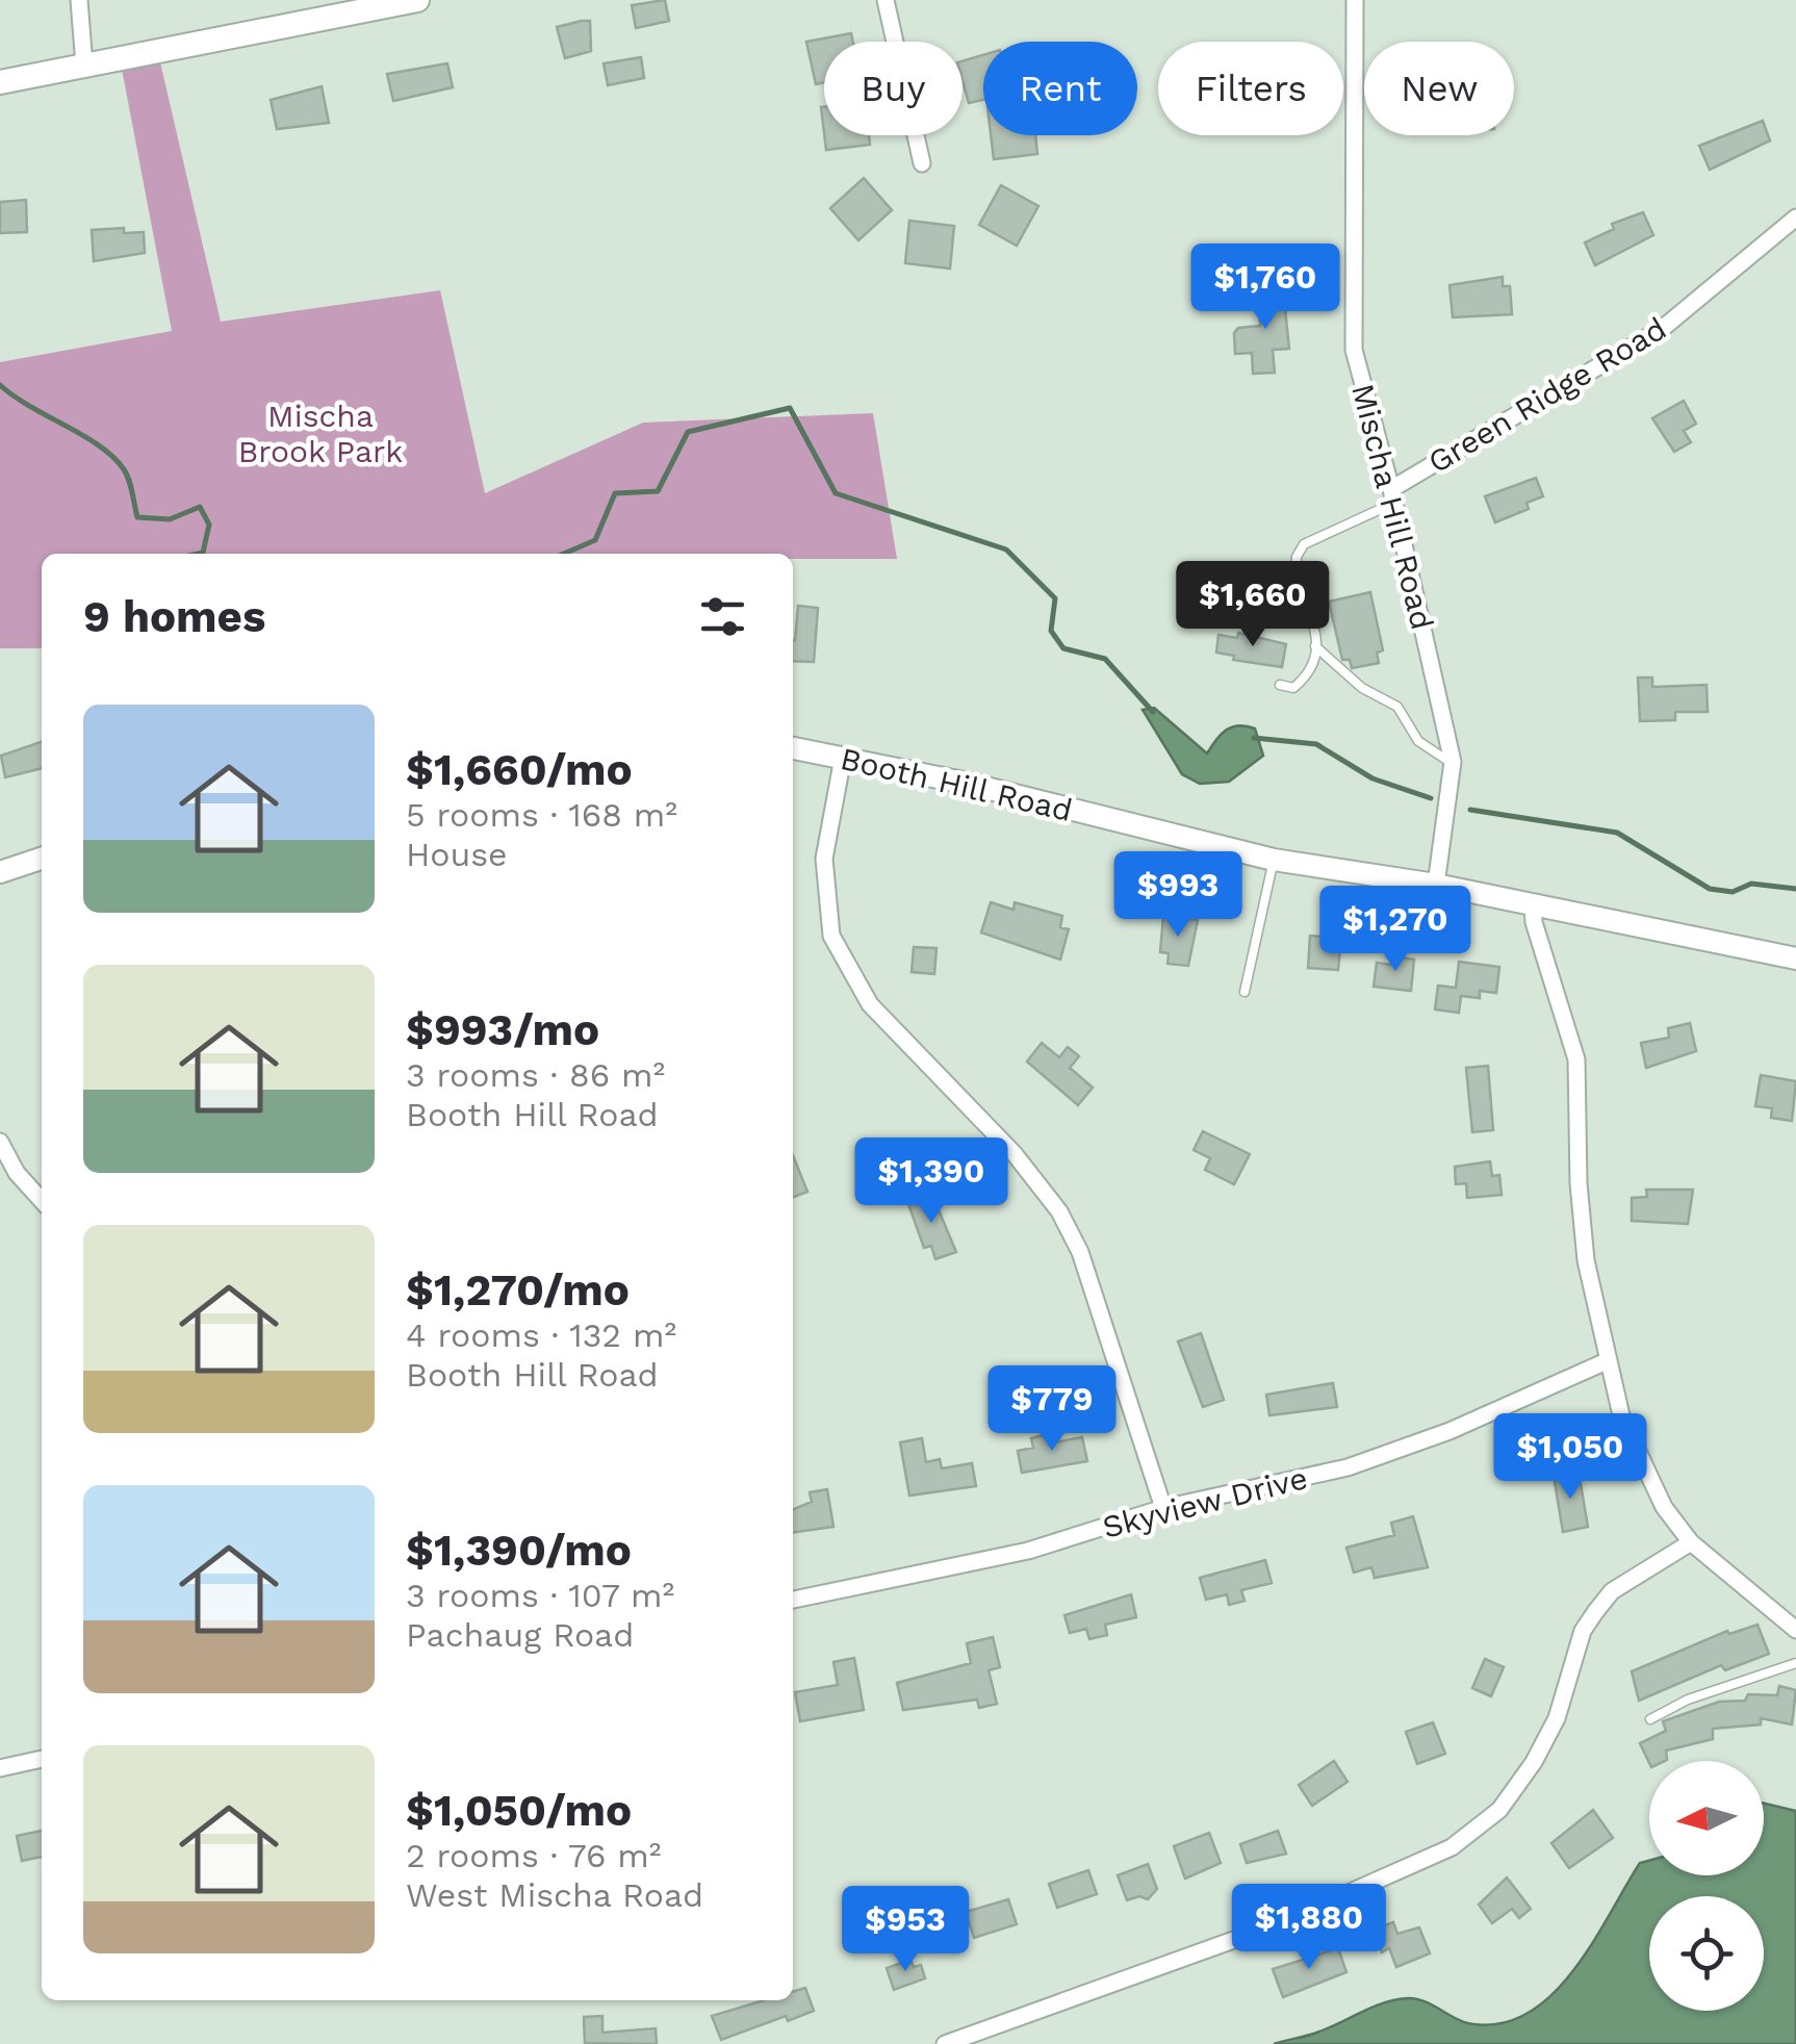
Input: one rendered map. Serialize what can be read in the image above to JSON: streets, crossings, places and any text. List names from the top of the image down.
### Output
{
  "streets": {
    "street": [
      "Green Ridge Road",
      "Mischa Hill Road",
      "Booth Hill Road",
      "Skyview Drive"
    ]
  },
  "crossings": [
    ["Green Ridge Road", "Mischa Hill Road"],
    ["Mischa Hill Road", "Booth Hill Road"]
  ],
  "parks": ["Mischa Brook Park"],
  "north": "left",
  "page": {
    "chip": [
      "Buy",
      "Rent",
      "Filters",
      "New"
    ],
    "price": [
      "$1,760",
      "$1,660",
      "$993",
      "$1,270",
      "$1,390",
      "$779",
      "$1,050",
      "$1,880",
      "$953"
    ],
    "heading": "9 homes",
    "list": [
      {
        "name": "$1,660/mo",
        "note": "5 rooms · 168 m² · House"
      },
      {
        "name": "$993/mo",
        "note": "3 rooms · 86 m² · Booth Hill Road"
      },
      {
        "name": "$1,270/mo",
        "note": "4 rooms · 132 m² · Booth Hill Road"
      },
      {
        "name": "$1,390/mo",
        "note": "3 rooms · 107 m² · Pachaug Road"
      },
      {
        "name": "$1,050/mo",
        "note": "2 rooms · 76 m² · West Mischa Road"
      }
    ]
  }
}
